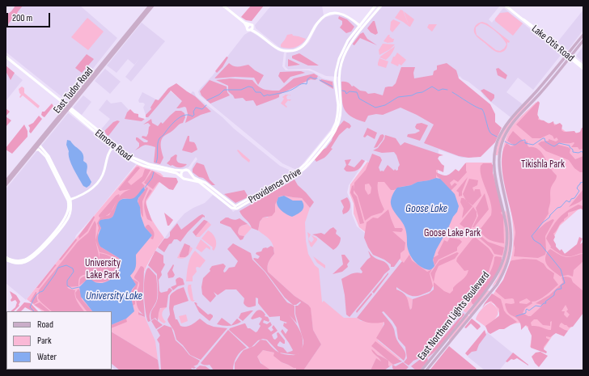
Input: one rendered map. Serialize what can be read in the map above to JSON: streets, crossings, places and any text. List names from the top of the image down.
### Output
{
  "streets": {
    "main road": [
      "Lake Otis Road",
      "East Tudor Road",
      "Elmore Road",
      "Providence Drive",
      "East Northern Lights Boulevard"
    ]
  },
  "crossings": [
    ["Lake Otis Road", "East Northern Lights Boulevard"],
    ["East Tudor Road", "Elmore Road"]
  ],
  "water": ["Goose Lake", "University Lake"],
  "parks": ["Tikishla Park", "Goose Lake Park", "University Lake Park"],
  "legend": ["Road", "Park", "Water"],
  "scale_bar": "200 m"
}
